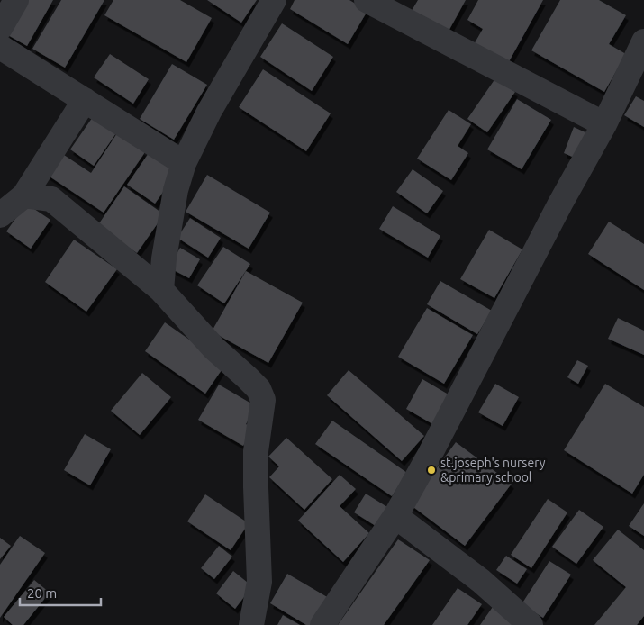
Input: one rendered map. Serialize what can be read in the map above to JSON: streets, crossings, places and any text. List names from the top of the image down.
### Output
{
  "places": ["st.joseph's nursery &primary school"],
  "scale_bar": "20 m"
}
